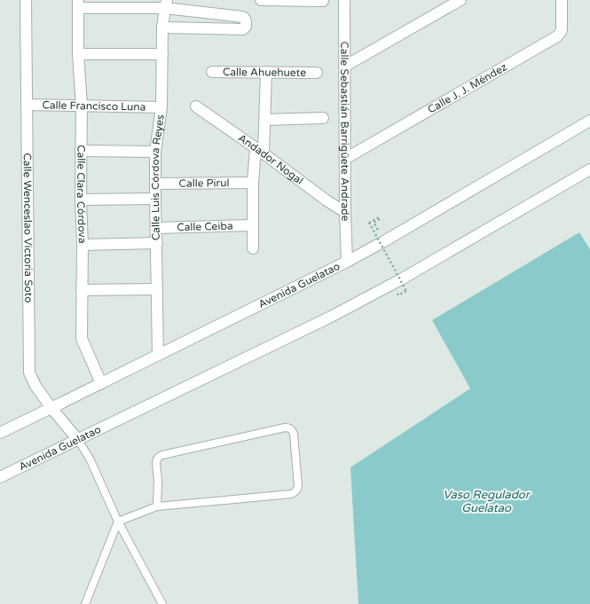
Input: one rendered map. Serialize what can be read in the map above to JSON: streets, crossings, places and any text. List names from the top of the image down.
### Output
{
  "streets": {
    "street": [
      "Calle Ahuehuete",
      "Calle J. J. Méndez",
      "Calle Francisco Luna",
      "Calle Sebastián Barrigüete Andrade",
      "Andador Nogal",
      "Calle Luis Córdova Reyes",
      "Calle Pirul",
      "Calle Clara Córdova",
      "Calle Ceiba",
      "Calle Wenceslao Victoria Soto",
      "Avenida Guelatao"
    ]
  },
  "crossings": [
    ["Calle J. J. Méndez", "Calle Sebastián Barrigüete Andrade"],
    ["Calle Francisco Luna", "Calle Luis Córdova Reyes"],
    ["Calle Francisco Luna", "Calle Clara Córdova"],
    ["Calle Francisco Luna", "Calle Wenceslao Victoria Soto"],
    ["Calle Sebastián Barrigüete Andrade", "Andador Nogal"],
    ["Calle Sebastián Barrigüete Andrade", "Avenida Guelatao"],
    ["Calle Luis Córdova Reyes", "Calle Pirul"],
    ["Calle Luis Córdova Reyes", "Calle Ceiba"],
    ["Calle Luis Córdova Reyes", "Avenida Guelatao"],
    ["Calle Clara Córdova", "Avenida Guelatao"],
    ["Calle Wenceslao Victoria Soto", "Avenida Guelatao"]
  ],
  "water": ["Vaso Regulador Guelatao"]
}
